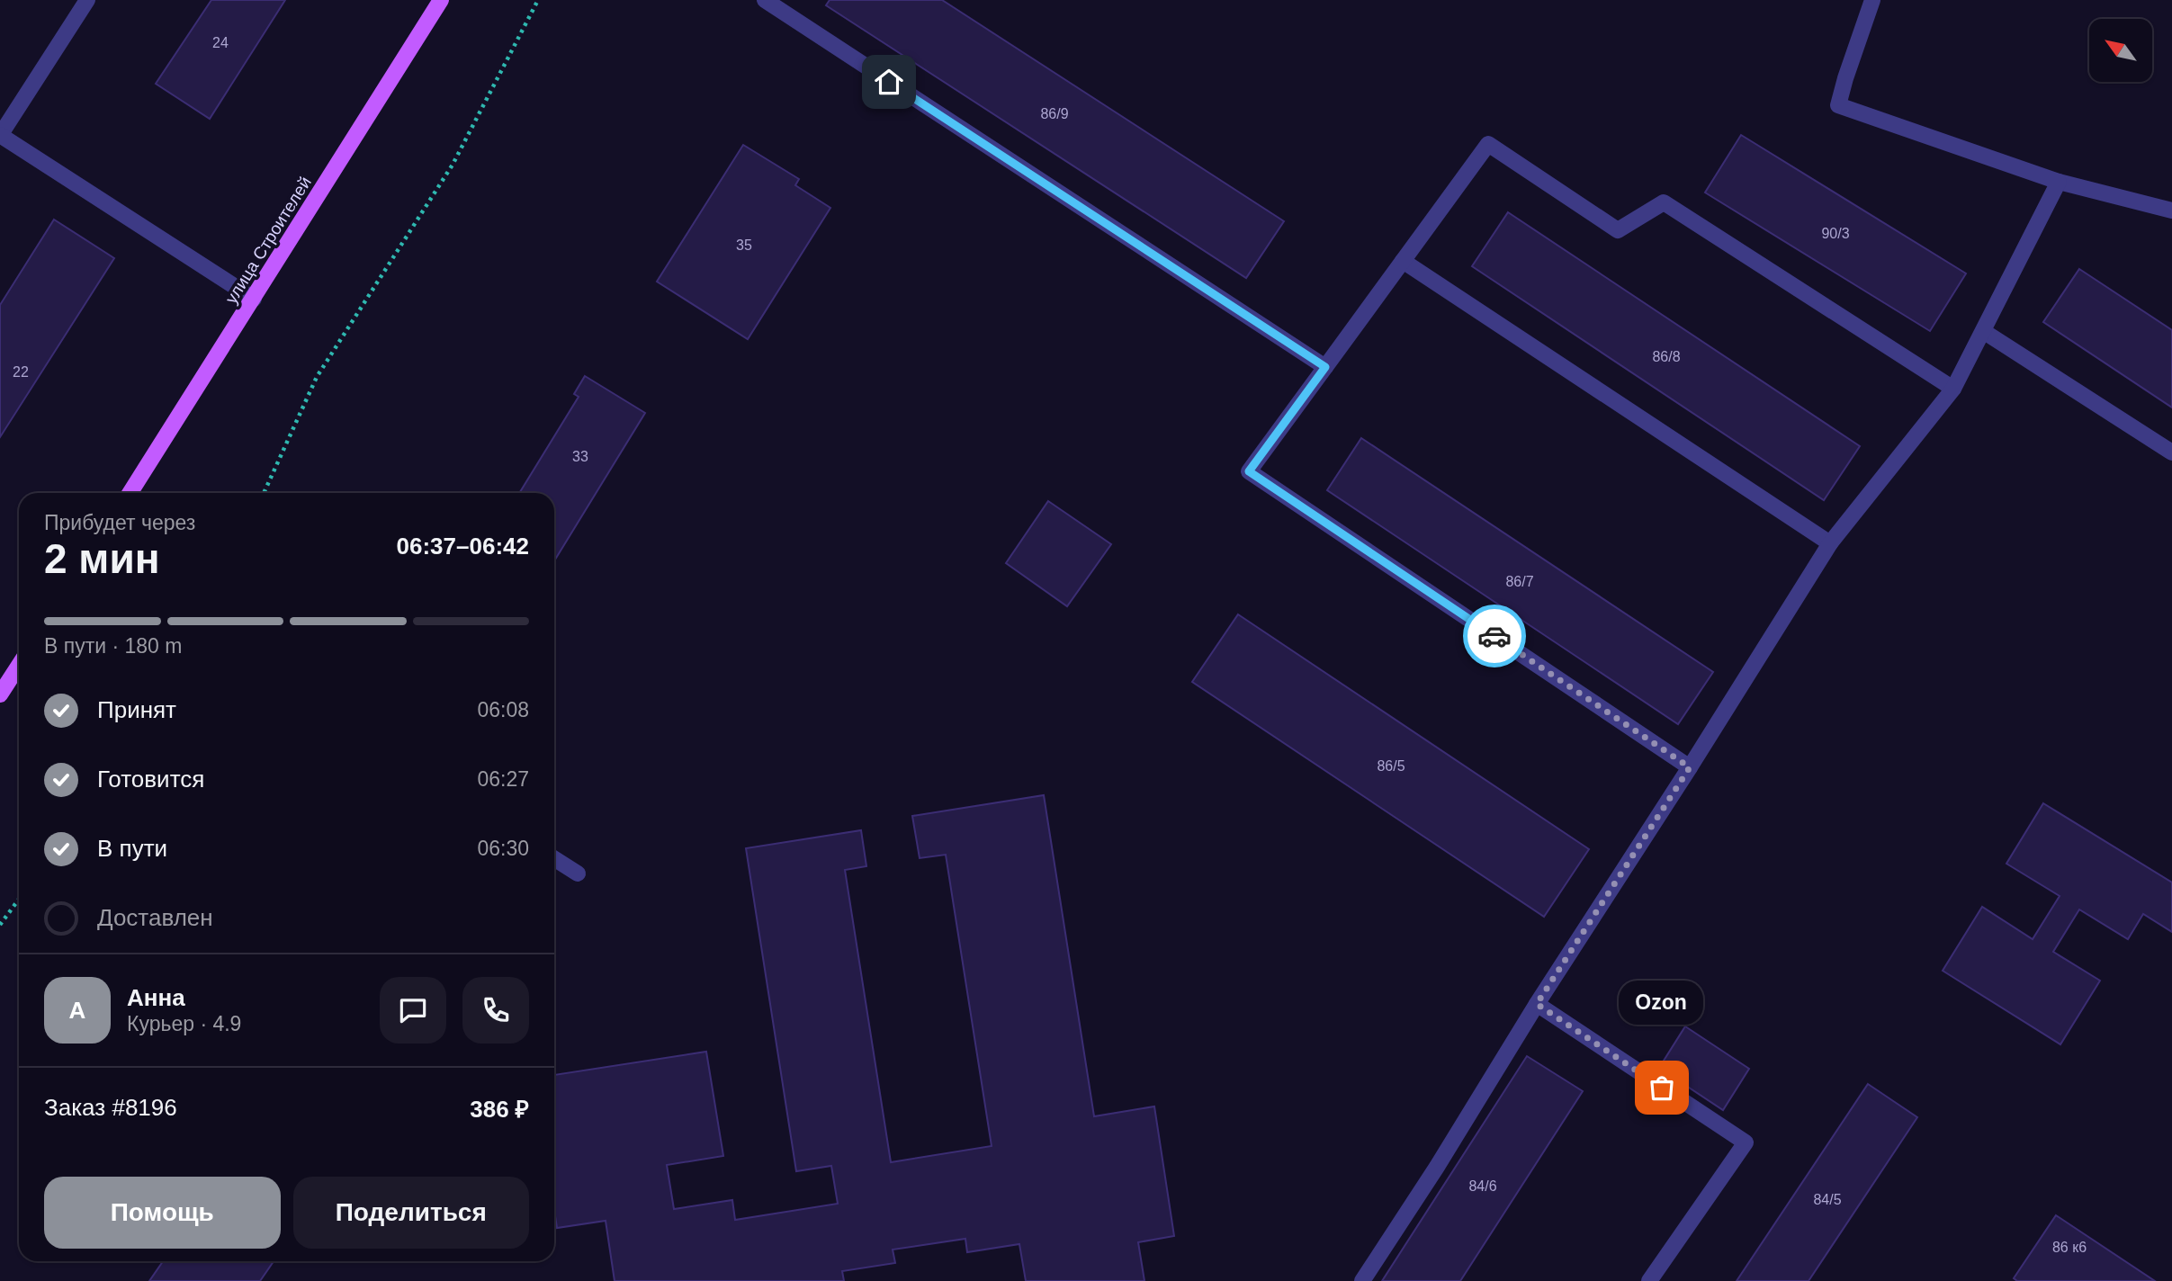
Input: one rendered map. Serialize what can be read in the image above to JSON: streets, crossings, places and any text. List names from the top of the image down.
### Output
{
  "streets": {
    "main road": ["улица Строителей"]
  },
  "places": ["Ozon"],
  "house_numbers": [
    "24",
    "86/9",
    "90/3",
    "35",
    "86/8",
    "22",
    "33",
    "86/7",
    "86/5",
    "84/6",
    "84/5",
    "86 к6"
  ],
  "north": "top left",
  "page": {
    "heading": ["2 мин", "Прибудет через", "06:37–06:42"],
    "panel": [
      "Анна",
      "Курьер · 4.9",
      "Заказ #8196",
      "386 ₽"
    ],
    "bar": "В пути · 180 m",
    "list": [
      ["Принят", "06:08"],
      ["Готовится", "06:27"],
      ["В пути", "06:30"],
      "Доставлен"
    ],
    "round": "А",
    "bubble": "Ozon",
    "buttons": ["Помощь", "Поделиться"]
  }
}
